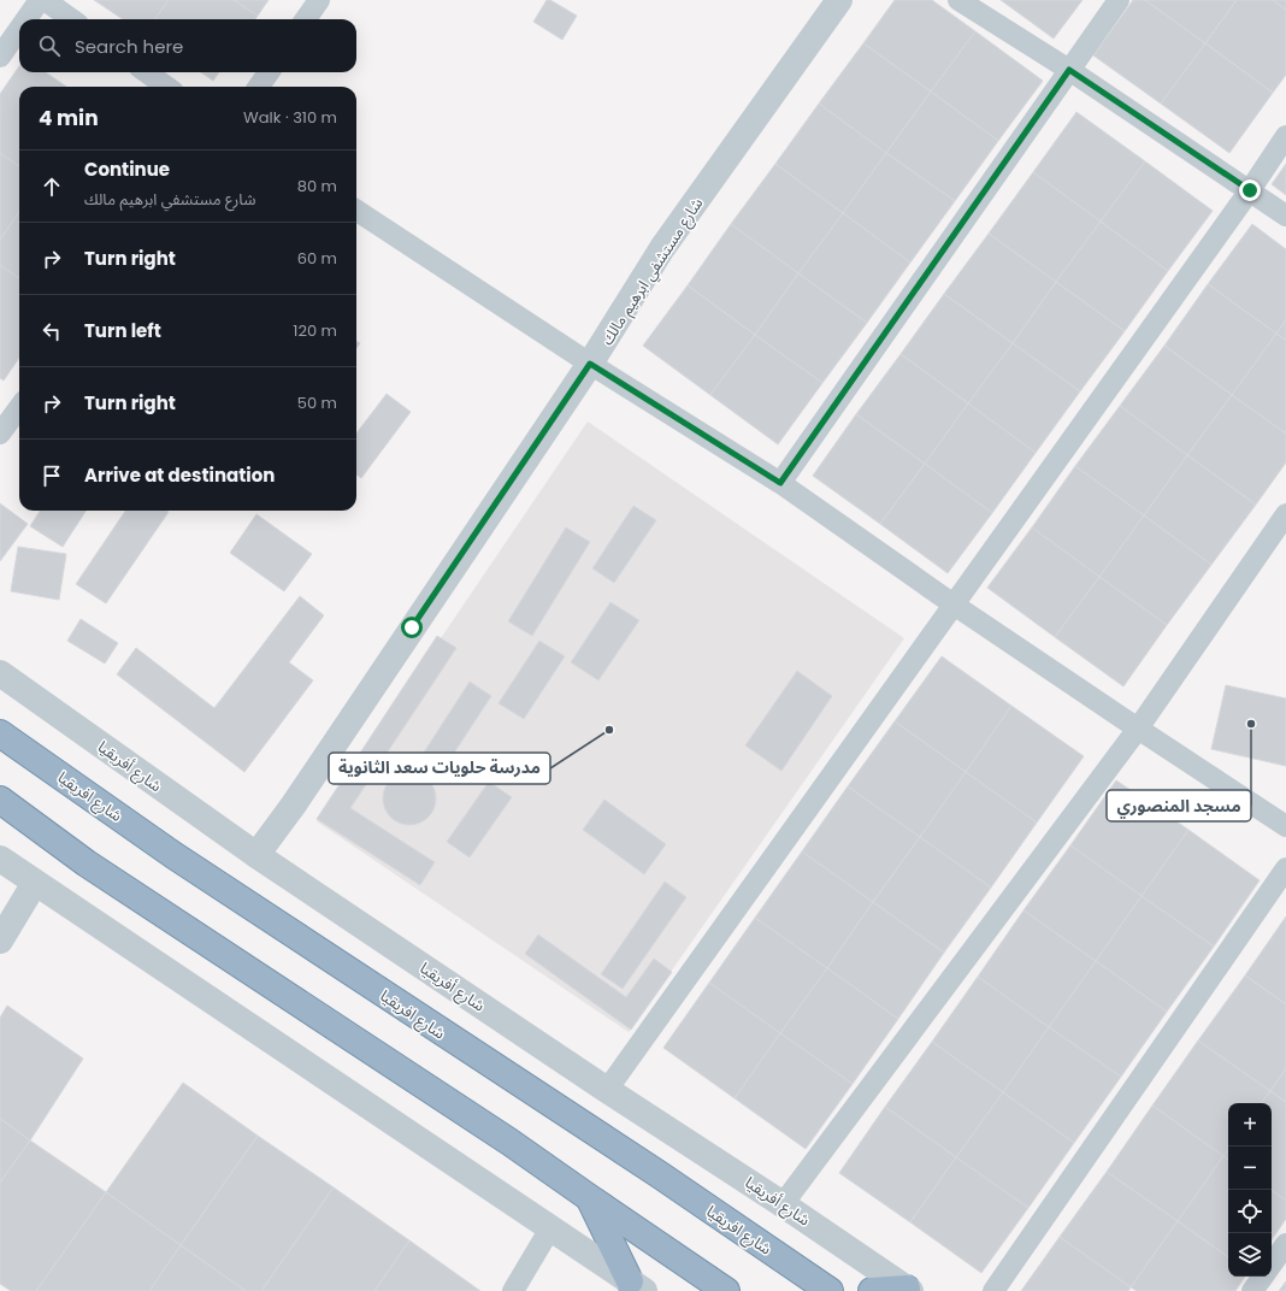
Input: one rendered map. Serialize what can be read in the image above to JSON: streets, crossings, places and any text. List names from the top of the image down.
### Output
{
  "streets": {
    "highway": ["شارع افريقيا"],
    "street": ["شارع مستشفي ابرهيم مالك", "شارع أفريقيا"]
  },
  "crossings": [
    ["شارع مستشفي ابرهيم مالك", "شارع أفريقيا"]
  ],
  "places": ["مسجد المنصوري", "مدرسة حلويات سعد الثانوية"],
  "page": {
    "search": "Search here",
    "heading": ["4 min", "Walk · 310 m"],
    "list": [
      ["Continue", "شارع مستشفي ابرهيم مالك", "80 m"],
      ["Turn right", "60 m"],
      ["Turn left", "120 m"],
      ["Turn right", "50 m"],
      "Arrive at destination"
    ],
    "map_buttons": ["+", "−"]
  }
}
